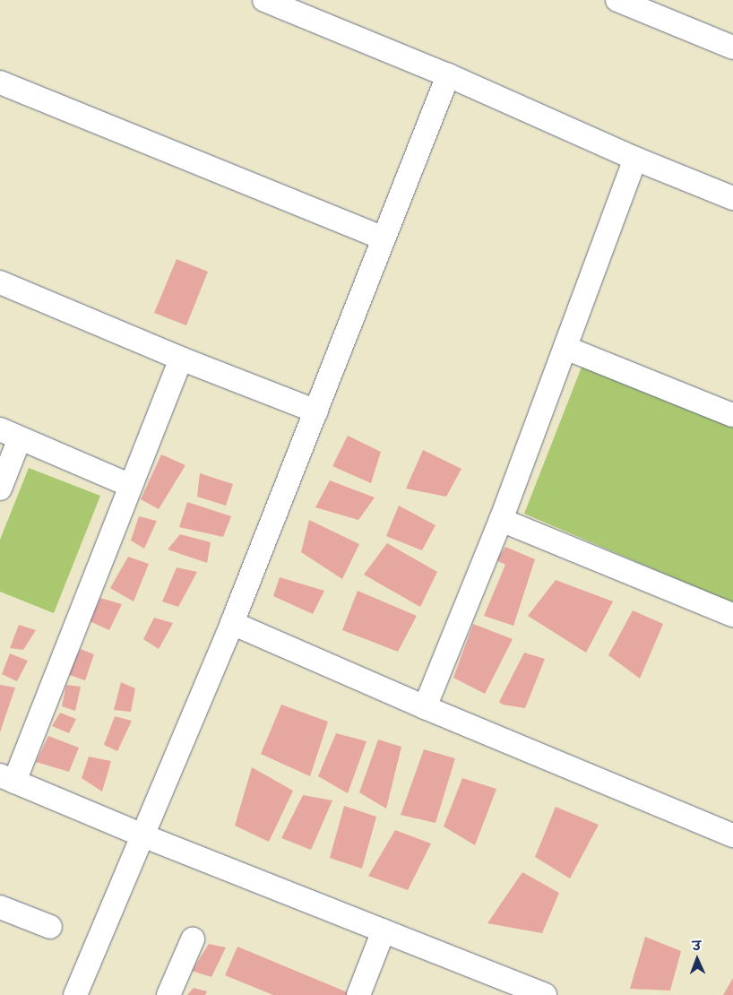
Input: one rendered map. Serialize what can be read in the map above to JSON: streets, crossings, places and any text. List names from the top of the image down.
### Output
{
  "north": "top"
}
